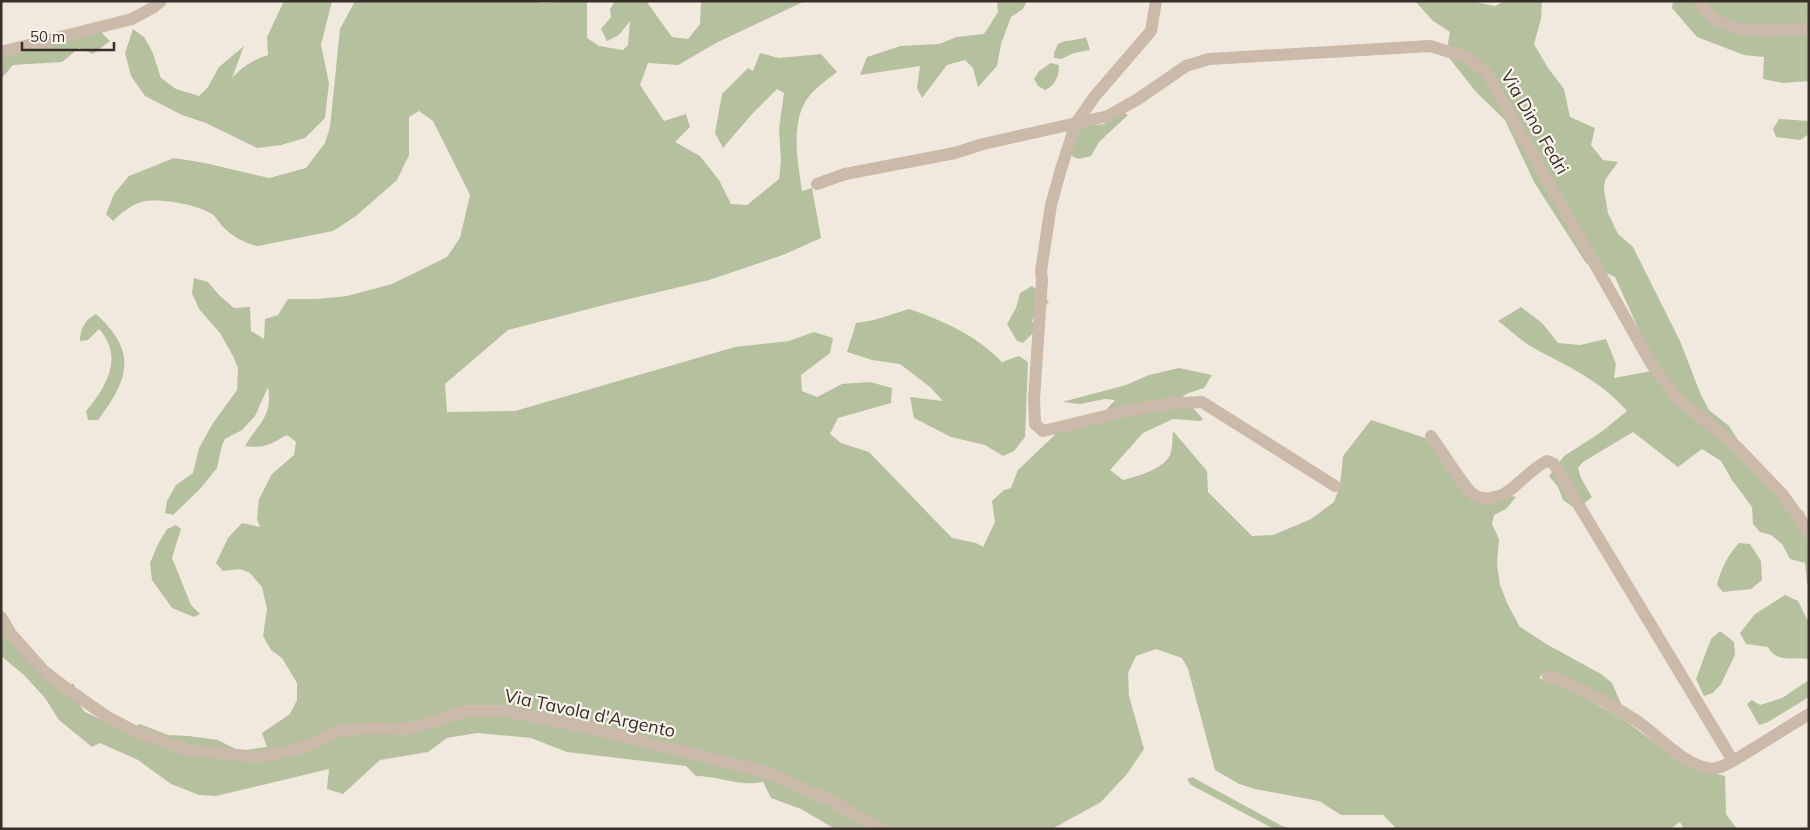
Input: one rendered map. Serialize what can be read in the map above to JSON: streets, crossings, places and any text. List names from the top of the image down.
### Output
{
  "streets": {
    "street": ["Via Dino Fedri", "Via Tavola d'Argento"]
  },
  "scale_bar": "50 m"
}
